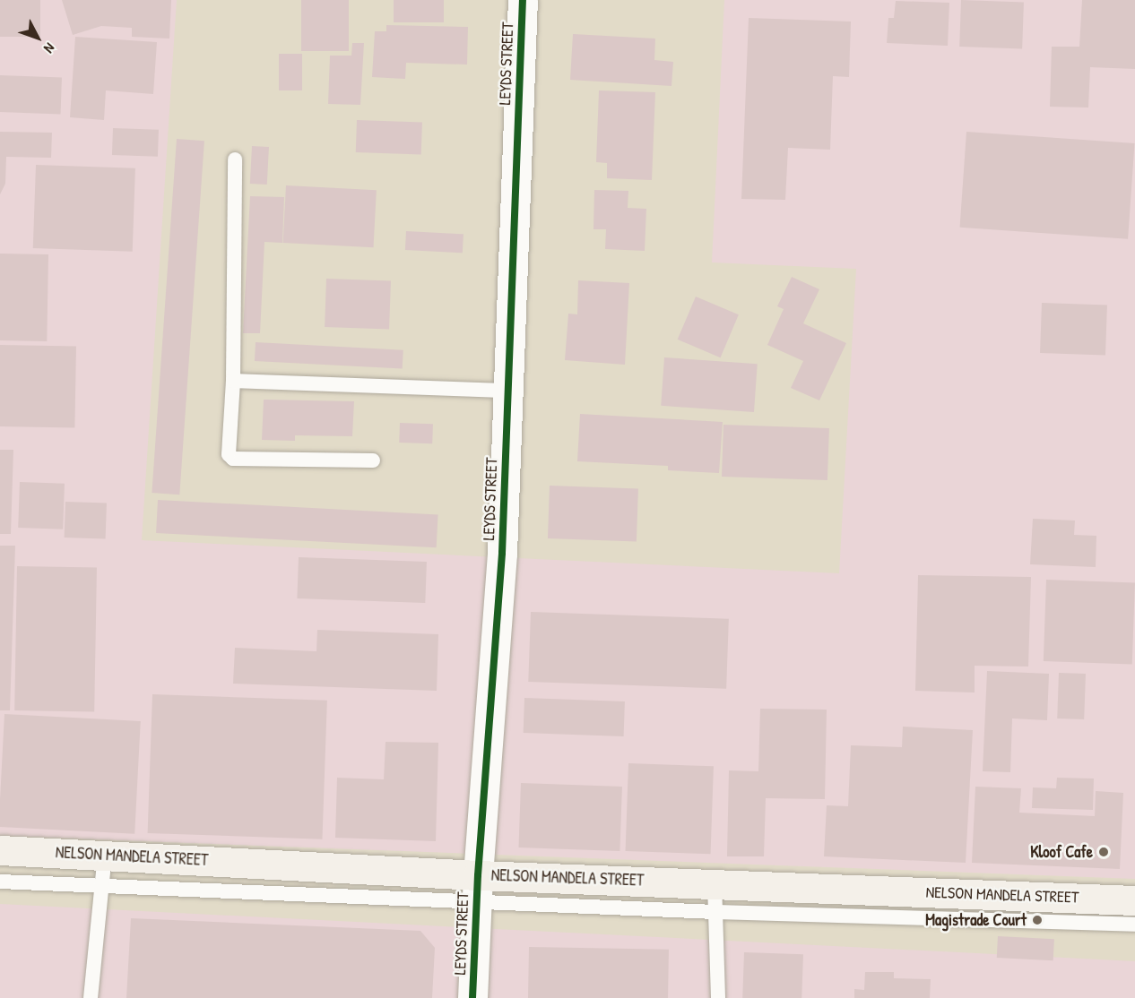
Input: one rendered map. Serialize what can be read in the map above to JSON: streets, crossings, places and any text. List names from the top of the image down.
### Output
{
  "streets": {
    "main road": ["NELSON MANDELA STREET"],
    "street": ["LEYDS STREET"]
  },
  "crossings": [
    ["LEYDS STREET", "NELSON MANDELA STREET"]
  ],
  "places": ["Kloof Cafe", "Magistrade Court"],
  "north": "bottom right"
}
